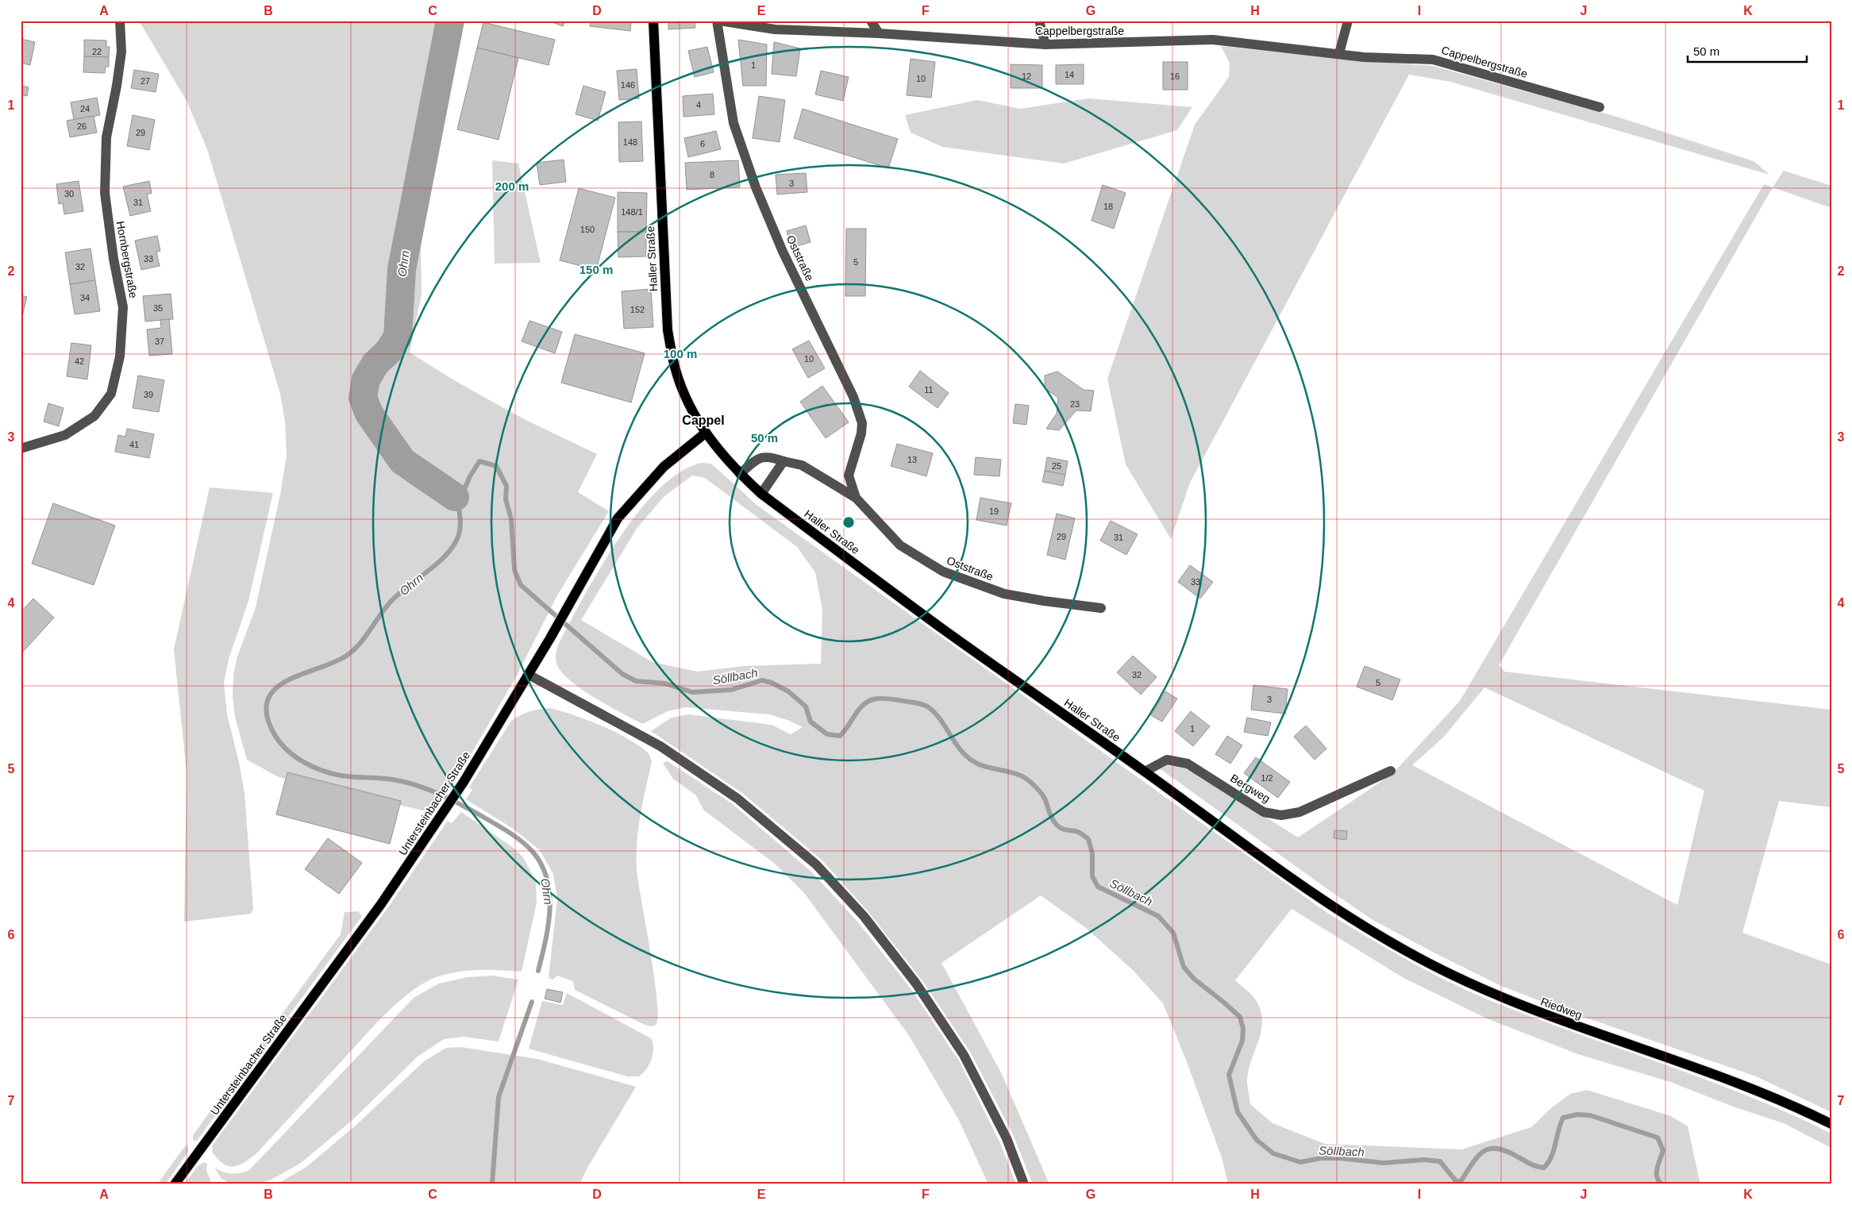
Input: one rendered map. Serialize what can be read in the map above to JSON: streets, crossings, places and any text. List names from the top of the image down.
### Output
{
  "streets": {
    "main road": ["Haller Straße", "Untersteinbacher Straße", "Riedweg"],
    "street": [
      "Cappelbergstraße",
      "Oststraße",
      "Hornbergstraße",
      "Bergweg"
    ]
  },
  "crossings": [
    ["Cappelbergstraße", "Oststraße"],
    ["Oststraße", "Haller Straße"],
    ["Haller Straße", "Bergweg"],
    ["Haller Straße", "Untersteinbacher Straße"],
    ["Haller Straße", "Riedweg"]
  ],
  "districts": ["Cappel"],
  "water": ["Ohrn", "Söllbach"],
  "house_numbers": [
    "22",
    "1",
    "14",
    "12",
    "16",
    "10",
    "27",
    "146",
    "4",
    "24",
    "26",
    "29",
    "148",
    "6",
    "8",
    "3",
    "30",
    "31",
    "18",
    "148/1",
    "150",
    "33",
    "5",
    "32",
    "34",
    "35",
    "152",
    "37",
    "10",
    "42",
    "11",
    "39",
    "23",
    "41",
    "13",
    "25",
    "19",
    "29",
    "31",
    "33",
    "32",
    "5",
    "3",
    "1",
    "1/2"
  ],
  "scale_bar": "50 m",
  "grid": {
    "columns": [
      "A",
      "B",
      "C",
      "D",
      "E",
      "F",
      "G",
      "H",
      "I",
      "J",
      "K"
    ],
    "rows": [
      "1",
      "2",
      "3",
      "4",
      "5",
      "6",
      "7"
    ]
  },
  "rings": [
    "200 m",
    "150 m",
    "100 m",
    "50 m"
  ]
}
